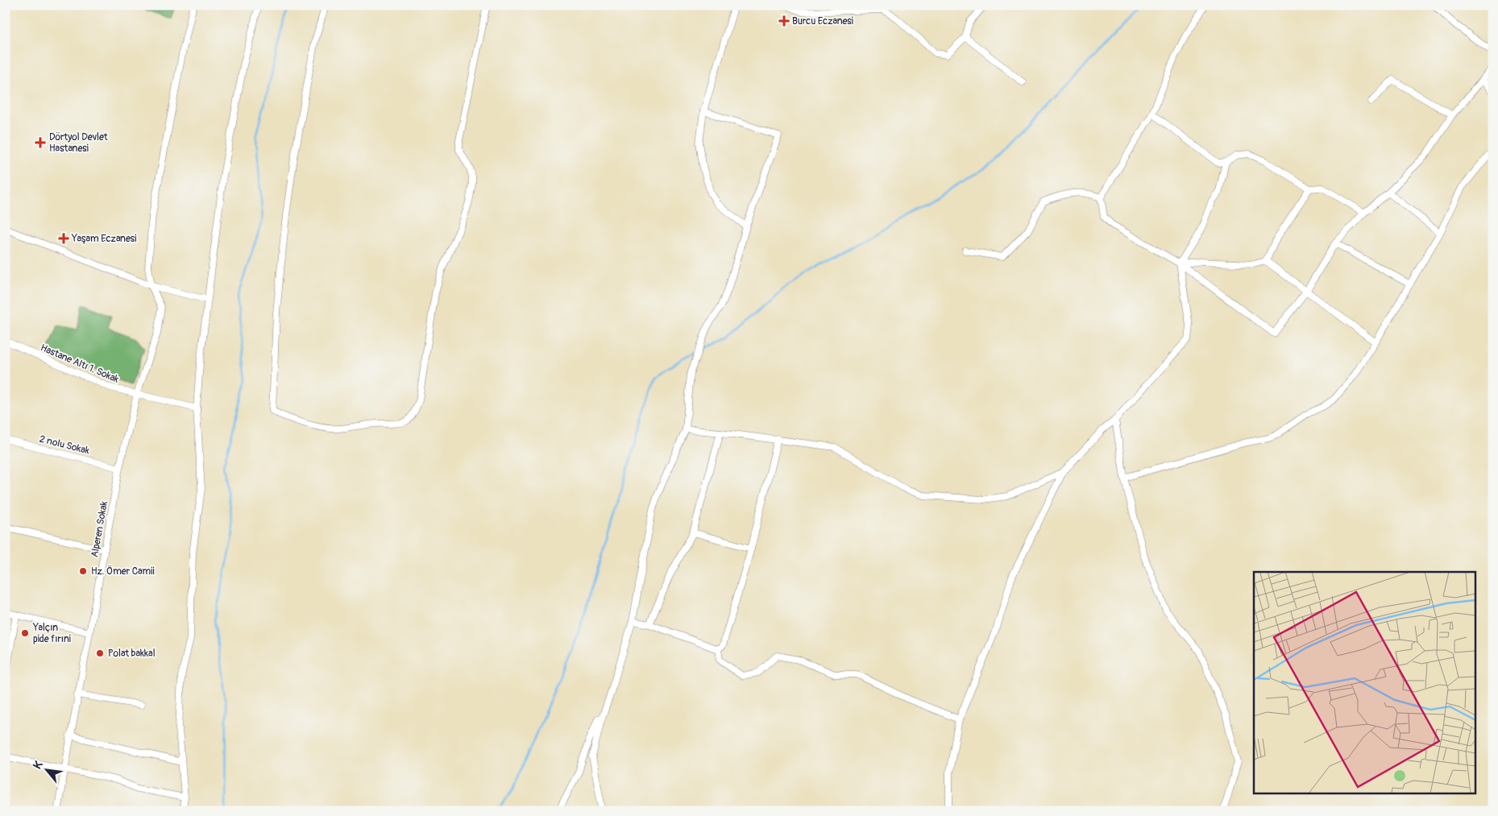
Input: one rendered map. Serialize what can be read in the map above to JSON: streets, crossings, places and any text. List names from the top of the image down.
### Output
{
  "streets": {
    "street": ["Hastane Altı 1. Sokak", "2 nolu Sokak", "Alperen Sokak"]
  },
  "crossings": [
    ["Hastane Altı 1. Sokak", "Alperen Sokak"],
    ["2 nolu Sokak", "Alperen Sokak"]
  ],
  "places": {
    "health": ["Burcu Eczanesi", "Dörtyol Devlet Hastanesi", "Yaşam Eczanesi"],
    "other": ["Hz. Ömer Camii", "Yalçın pide fırıni", "Polat bakkal"]
  },
  "north": "top left"
}
